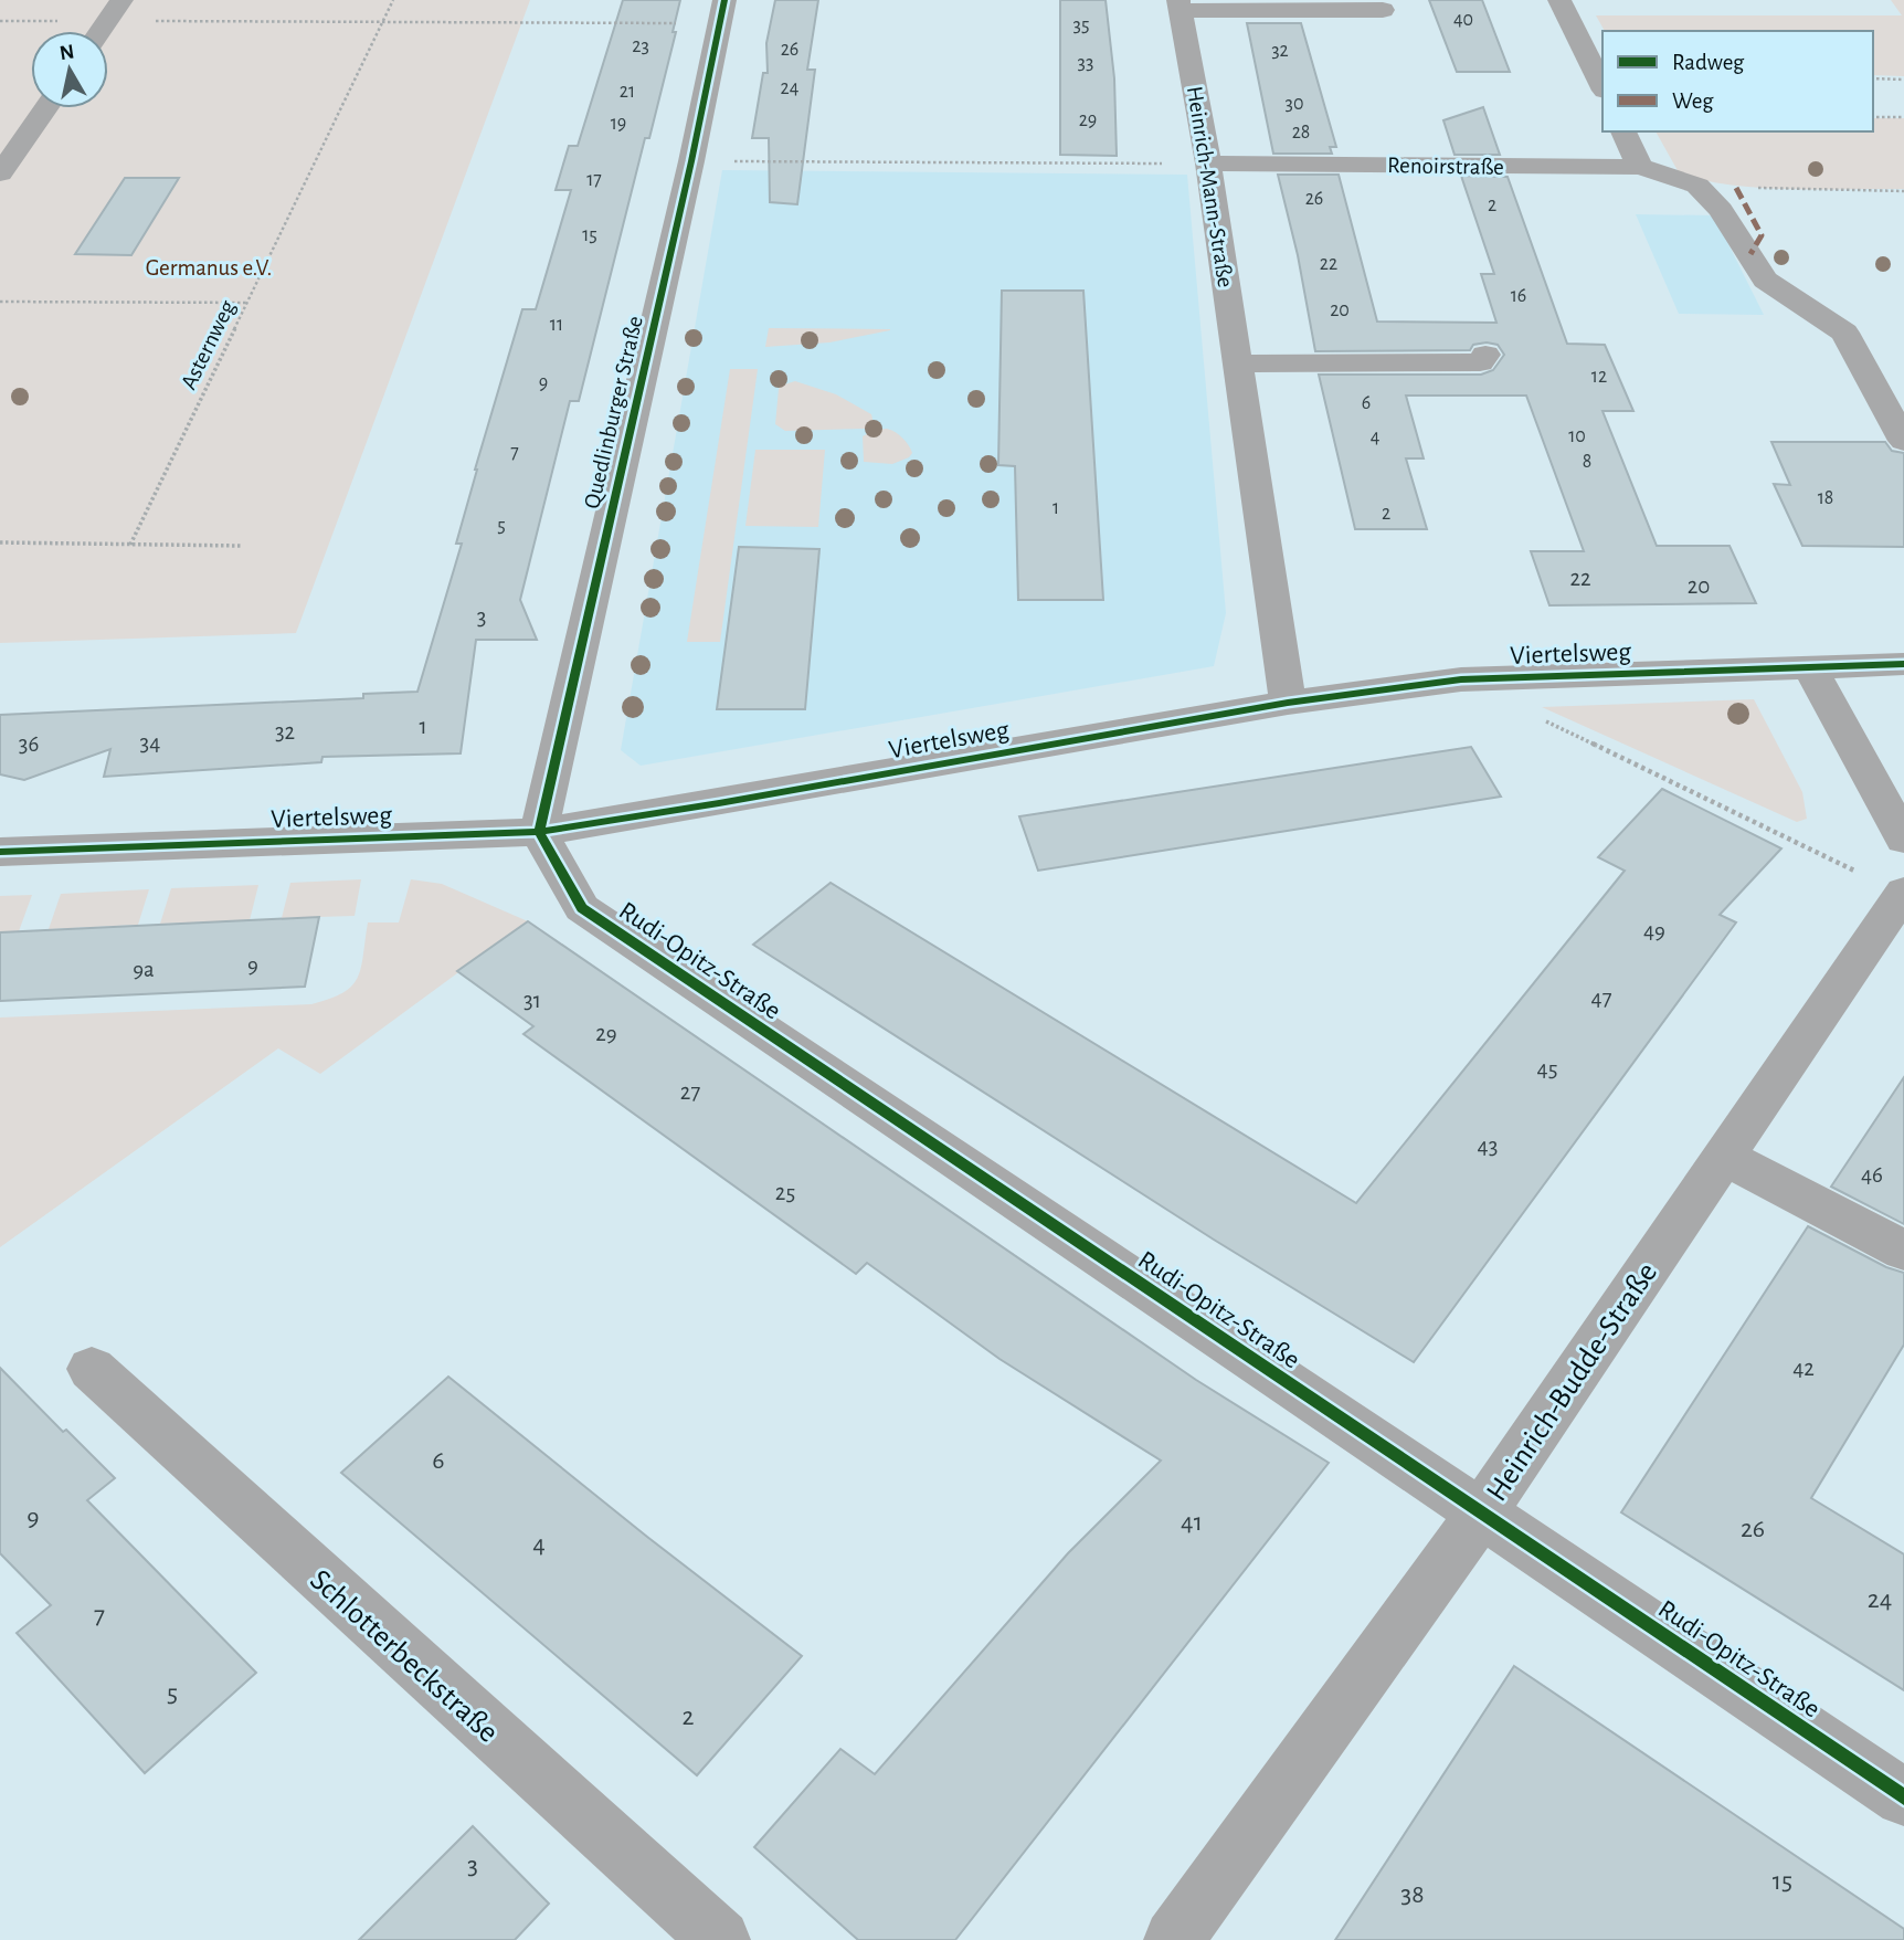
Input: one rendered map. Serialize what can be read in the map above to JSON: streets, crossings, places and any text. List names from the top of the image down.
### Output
{
  "streets": {
    "street": [
      "Renoirstraße",
      "Heinrich-Mann-Straße",
      "Quedlinburger Straße",
      "Viertelsweg",
      "Rudi-Opitz-Straße",
      "Heinrich-Budde-Straße",
      "Schlotterbeckstraße"
    ],
    "path": ["Asternweg"]
  },
  "crossings": [
    ["Renoirstraße", "Heinrich-Mann-Straße"],
    ["Heinrich-Mann-Straße", "Viertelsweg"],
    ["Quedlinburger Straße", "Viertelsweg"],
    ["Quedlinburger Straße", "Rudi-Opitz-Straße"],
    ["Viertelsweg", "Rudi-Opitz-Straße"],
    ["Rudi-Opitz-Straße", "Heinrich-Budde-Straße"]
  ],
  "parks": ["Germanus e.V."],
  "house_numbers": [
    "40",
    "35",
    "23",
    "26",
    "32",
    "33",
    "24",
    "21",
    "30",
    "29",
    "19",
    "28",
    "17",
    "26",
    "2",
    "15",
    "22",
    "16",
    "20",
    "11",
    "12",
    "9",
    "6",
    "10",
    "4",
    "7",
    "8",
    "18",
    "1",
    "2",
    "5",
    "22",
    "20",
    "3",
    "1",
    "32",
    "34",
    "36",
    "49",
    "9",
    "9a",
    "47",
    "31",
    "29",
    "45",
    "27",
    "43",
    "46",
    "25",
    "42",
    "6",
    "9",
    "41",
    "26",
    "4",
    "24",
    "7",
    "5",
    "2",
    "3",
    "15",
    "38"
  ],
  "legend": ["Radweg", "Weg"],
  "north": "top"
}
